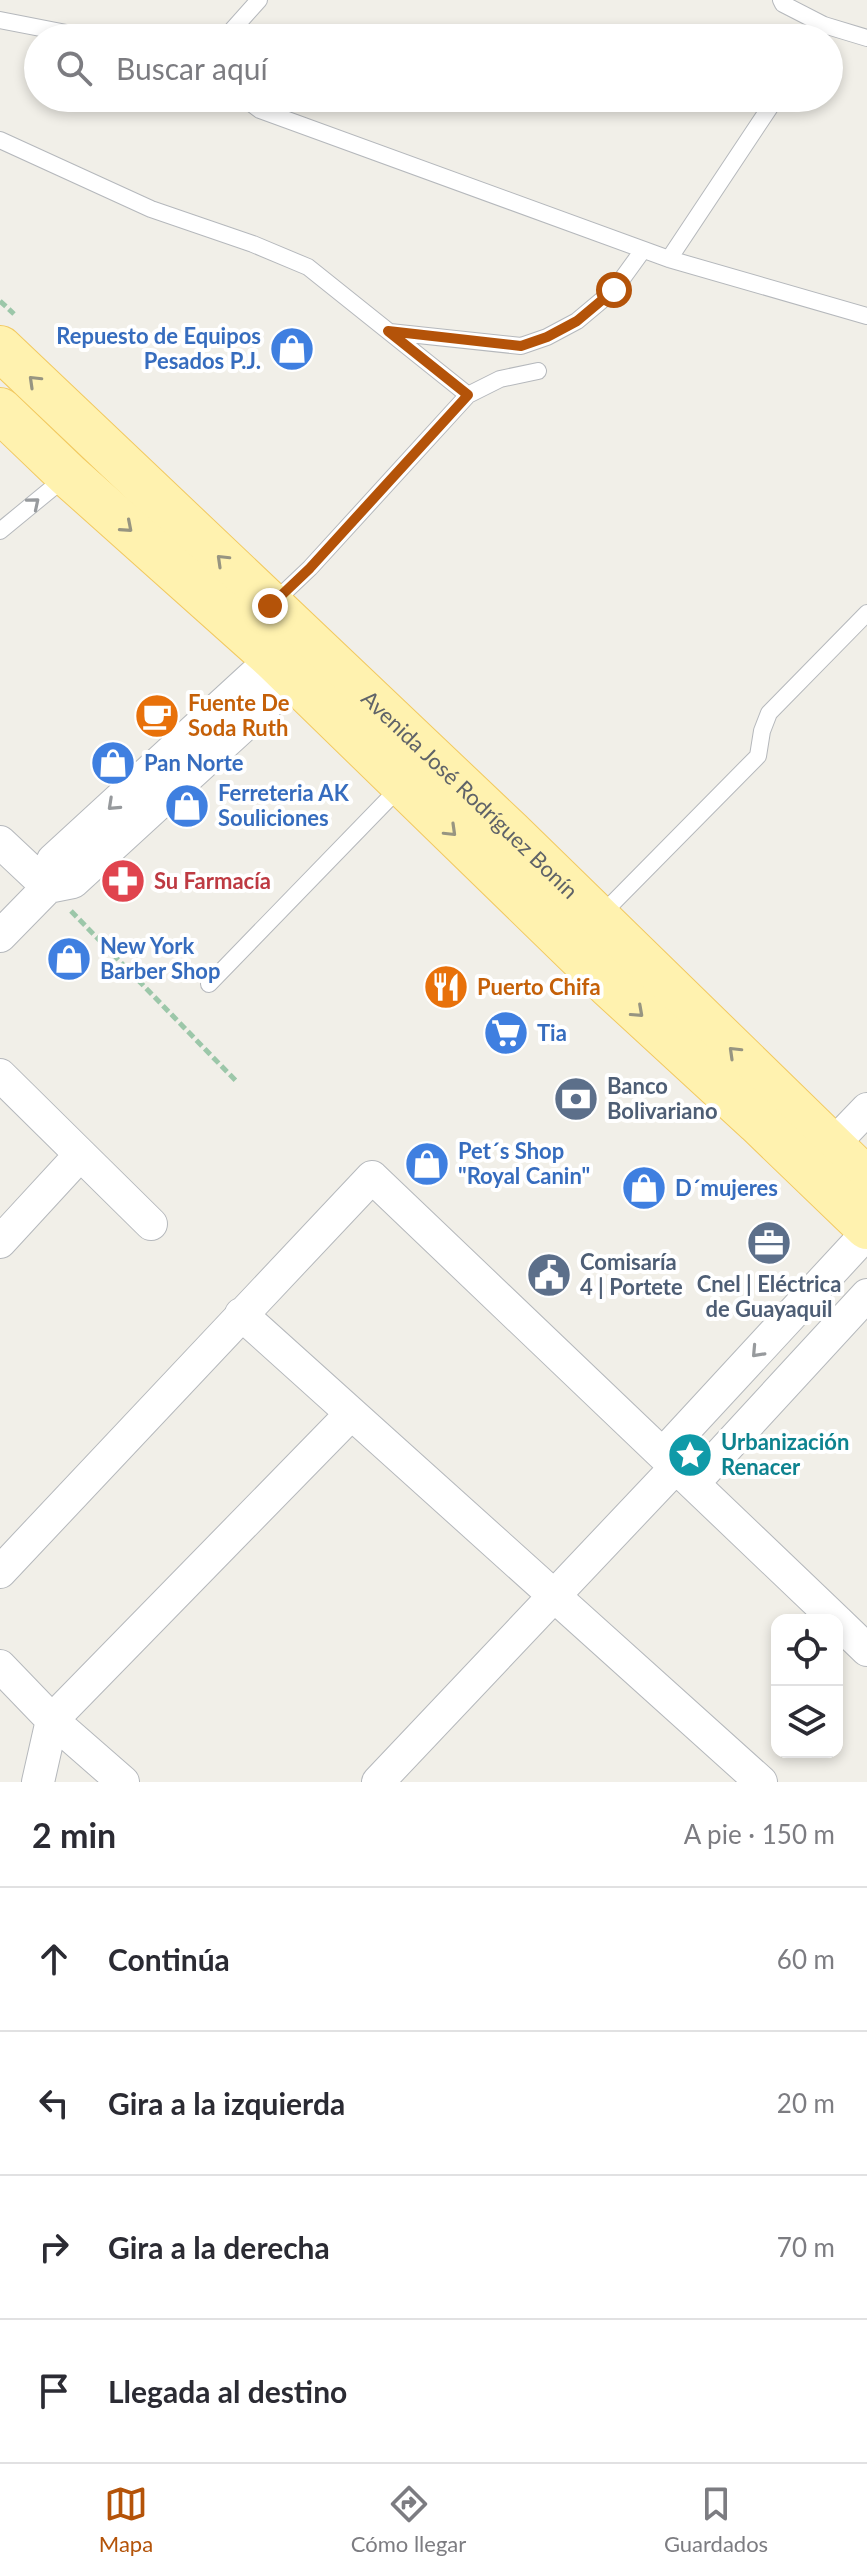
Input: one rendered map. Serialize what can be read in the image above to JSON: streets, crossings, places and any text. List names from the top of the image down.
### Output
{
  "streets": {
    "main road": ["Avenida José Rodríguez Bonín"]
  },
  "places": {
    "shop": [
      "Repuesto de Equipos Pesados P.J.",
      "Pan Norte",
      "Ferreteria AK Souliciones",
      "New York Barber Shop",
      "Pet´s Shop \"Royal Canin\"",
      "D´mujeres"
    ],
    "cafe": ["Fuente De Soda Ruth"],
    "pharmacy": ["Su Farmacía"],
    "restaurant": ["Puerto Chifa"],
    "supermarket": ["Tia"],
    "bank": ["Banco Bolivariano"],
    "office": ["Cnel | Eléctrica de Guayaquil"],
    "public building": ["Comisaría 4 | Portete"],
    "place": ["Urbanización Renacer"]
  },
  "page": {
    "search": "Buscar aquí",
    "heading": ["2 min", "A pie · 150 m"],
    "list": [
      ["Continúa", "60 m"],
      ["Gira a la izquierda", "20 m"],
      ["Gira a la derecha", "70 m"],
      "Llegada al destino"
    ],
    "nav": ["Mapa", "Cómo llegar", "Guardados"]
  }
}
